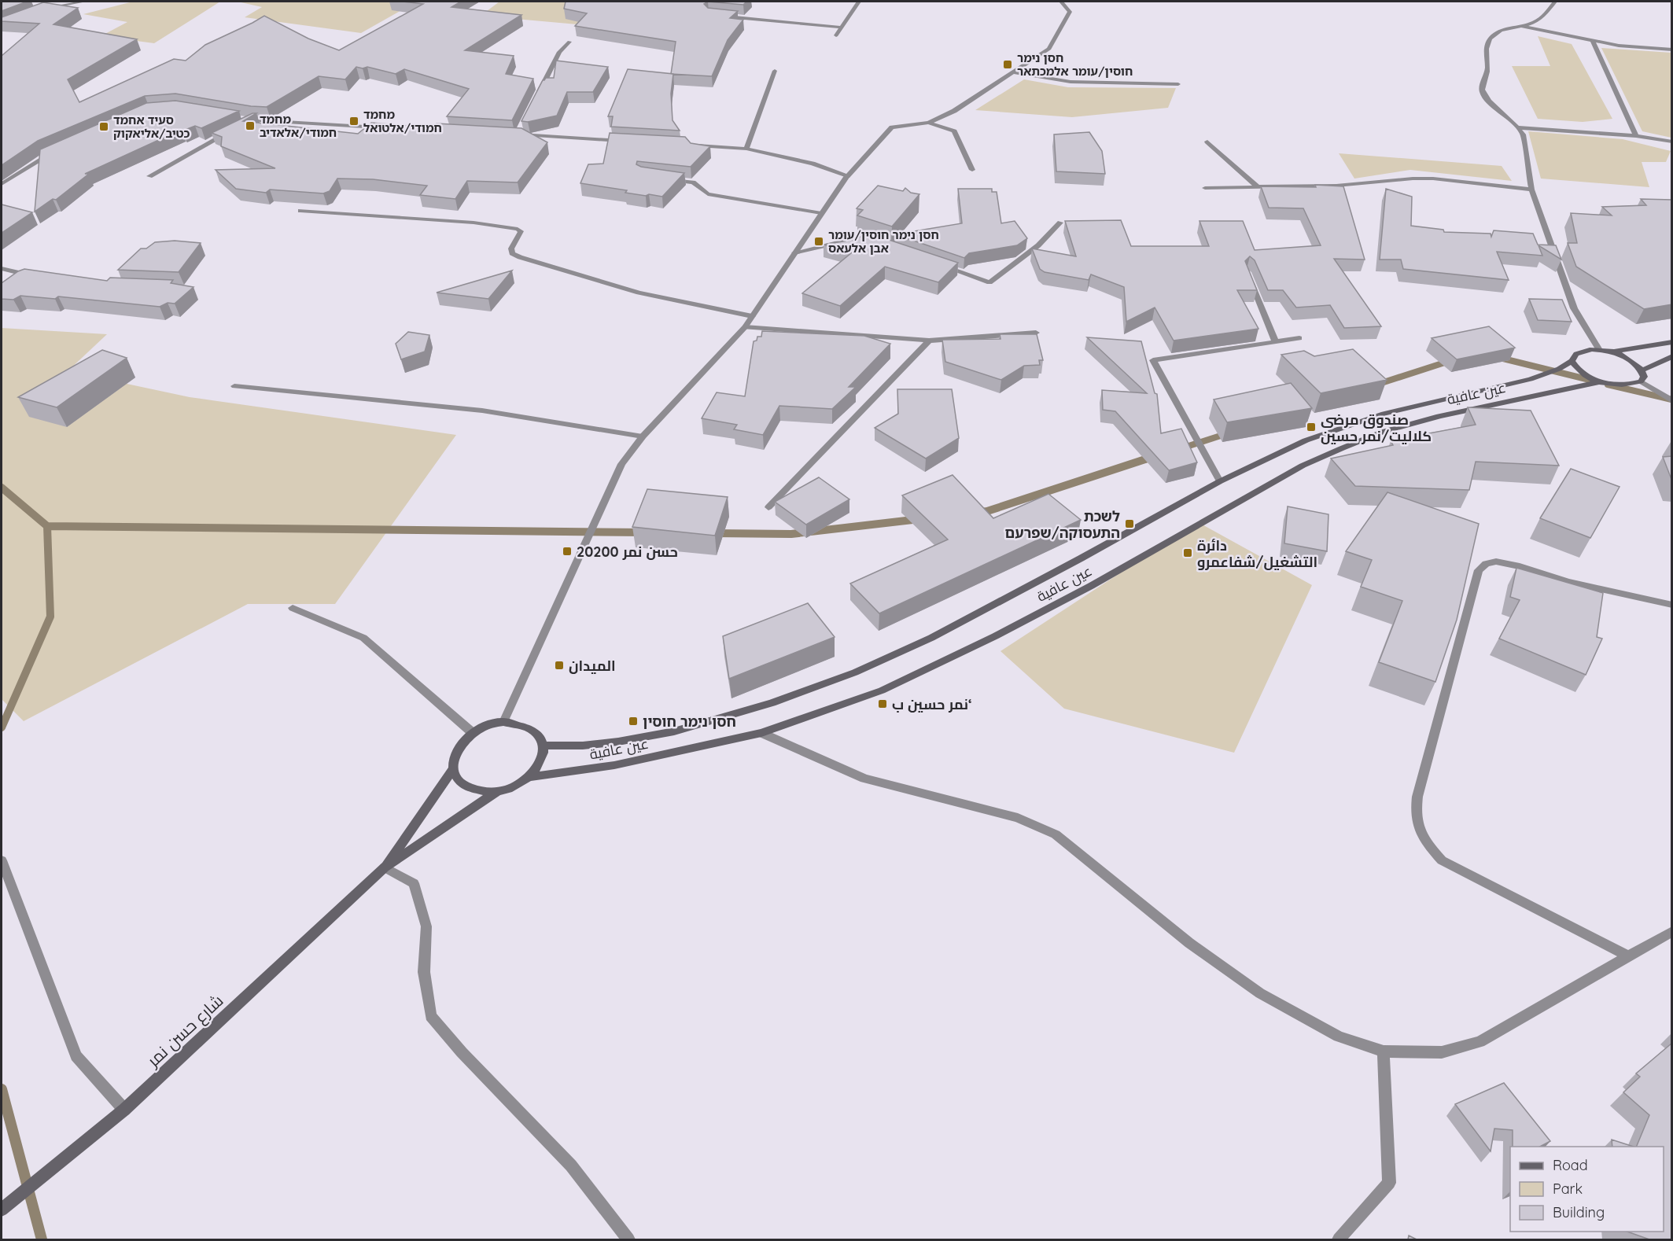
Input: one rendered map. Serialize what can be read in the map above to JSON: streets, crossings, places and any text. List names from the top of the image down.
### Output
{
  "streets": {
    "main road": ["عين عافية", "شارع حسن نمر"]
  },
  "crossings": [
    ["عين عافية", "شارع حسن نمر"]
  ],
  "places": {
    "transit": [
      "חסן נימר חוסין/עומר אלמכתאר",
      "מחמד חמודי/אלטואל",
      "מחמד חמודי/אלאדיב",
      "סעיד אחמד כטיב/אליאקוק",
      "חסן נימר חוסין/עומר אבן אלעאס",
      "صندوق مرضى كلاليت/نمر حسين",
      "לשכת התעסוקה/שפרעם",
      "حسن نمر 20200",
      "دائرة التشغيل/شفاعمرو",
      "الميدان",
      "نمر حسين ب‘",
      "חסן נימר חוסין"
    ]
  },
  "legend": ["Road", "Park", "Building"]
}
